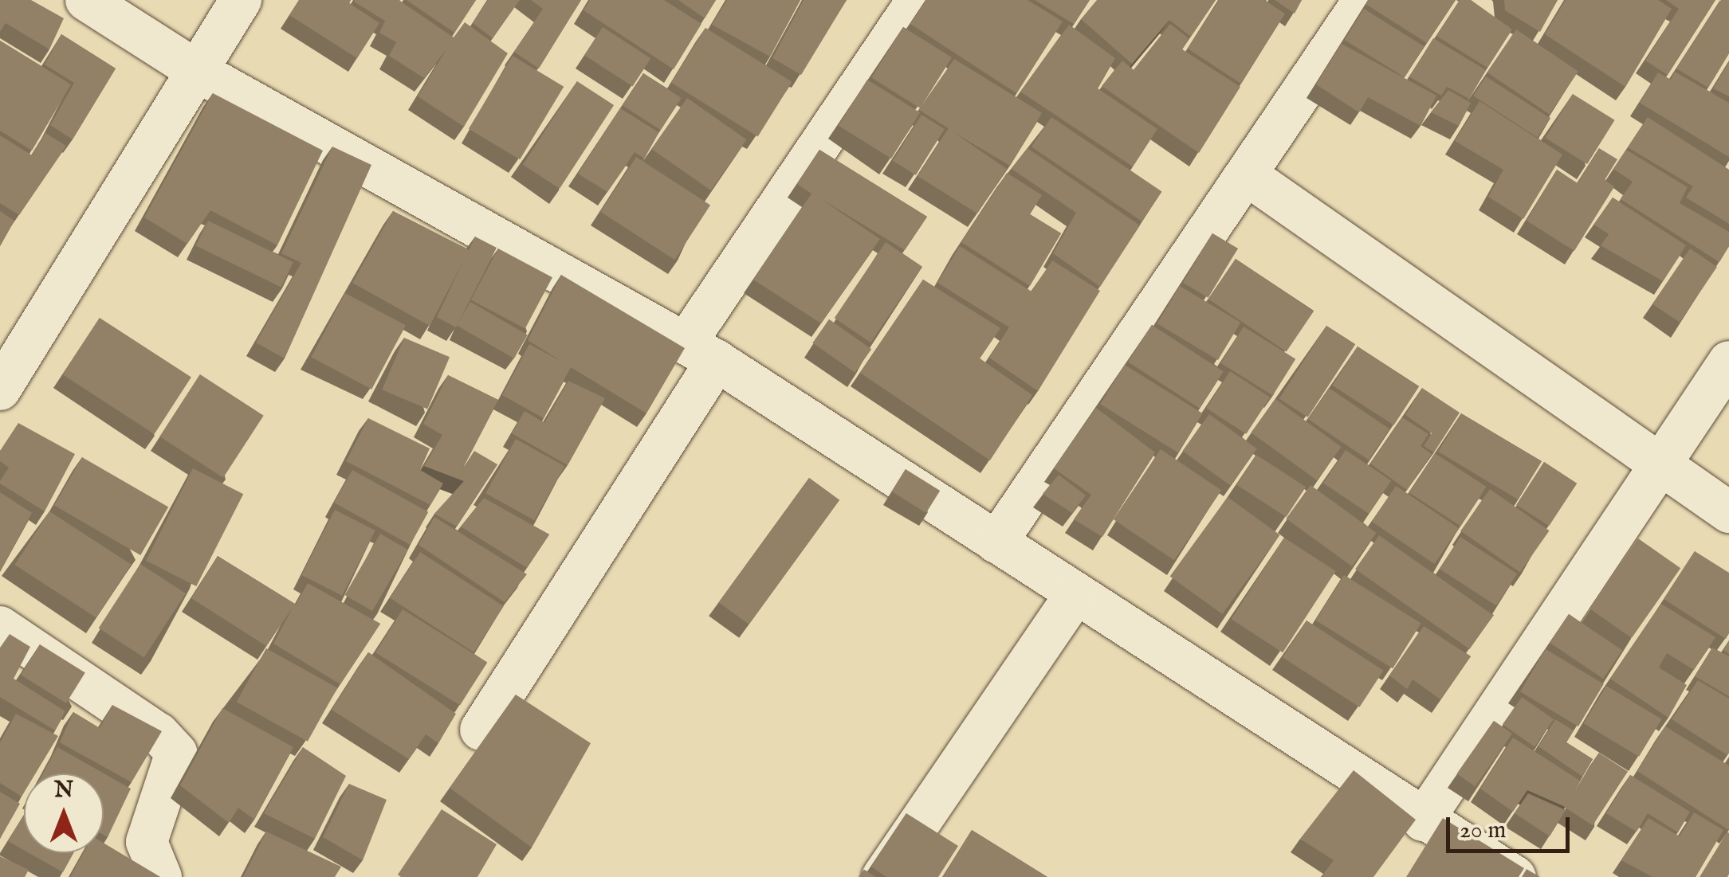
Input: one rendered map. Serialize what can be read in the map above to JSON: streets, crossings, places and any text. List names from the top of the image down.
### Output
{
  "scale_bar": "20 m",
  "north": "top"
}
